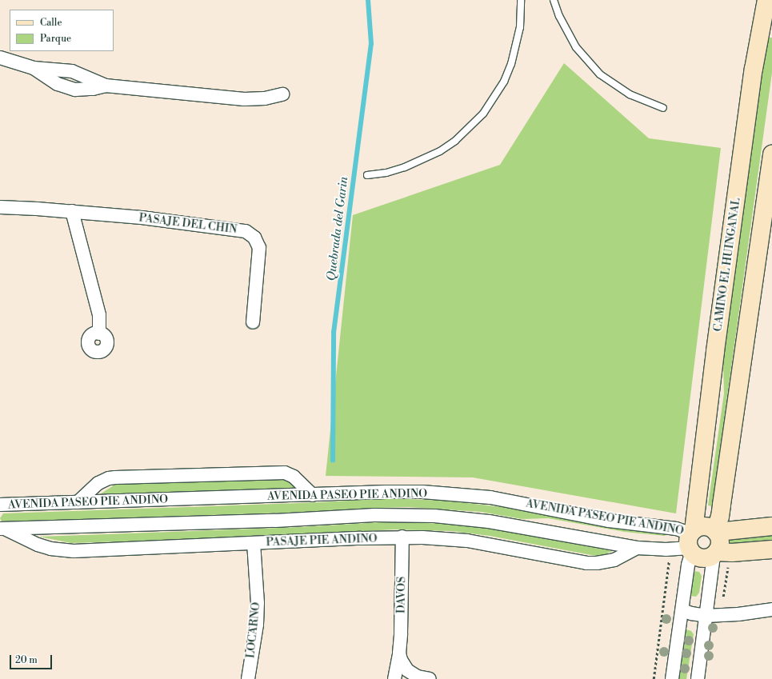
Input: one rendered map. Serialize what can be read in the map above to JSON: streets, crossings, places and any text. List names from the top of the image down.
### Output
{
  "streets": {
    "street": [
      "PASAJE DEL CHIN",
      "CAMINO EL HUINGANAL",
      "AVENIDA PASEO PIE ANDINO",
      "PASAJE PIE ANDINO",
      "DAVOS",
      "LOCARNO"
    ]
  },
  "crossings": [
    ["CAMINO EL HUINGANAL", "AVENIDA PASEO PIE ANDINO"],
    ["AVENIDA PASEO PIE ANDINO", "PASAJE PIE ANDINO"],
    ["PASAJE PIE ANDINO", "DAVOS"],
    ["PASAJE PIE ANDINO", "LOCARNO"]
  ],
  "water": ["Quebrada del Garin"],
  "legend": ["Calle", "Parque"],
  "scale_bar": "20 m"
}
